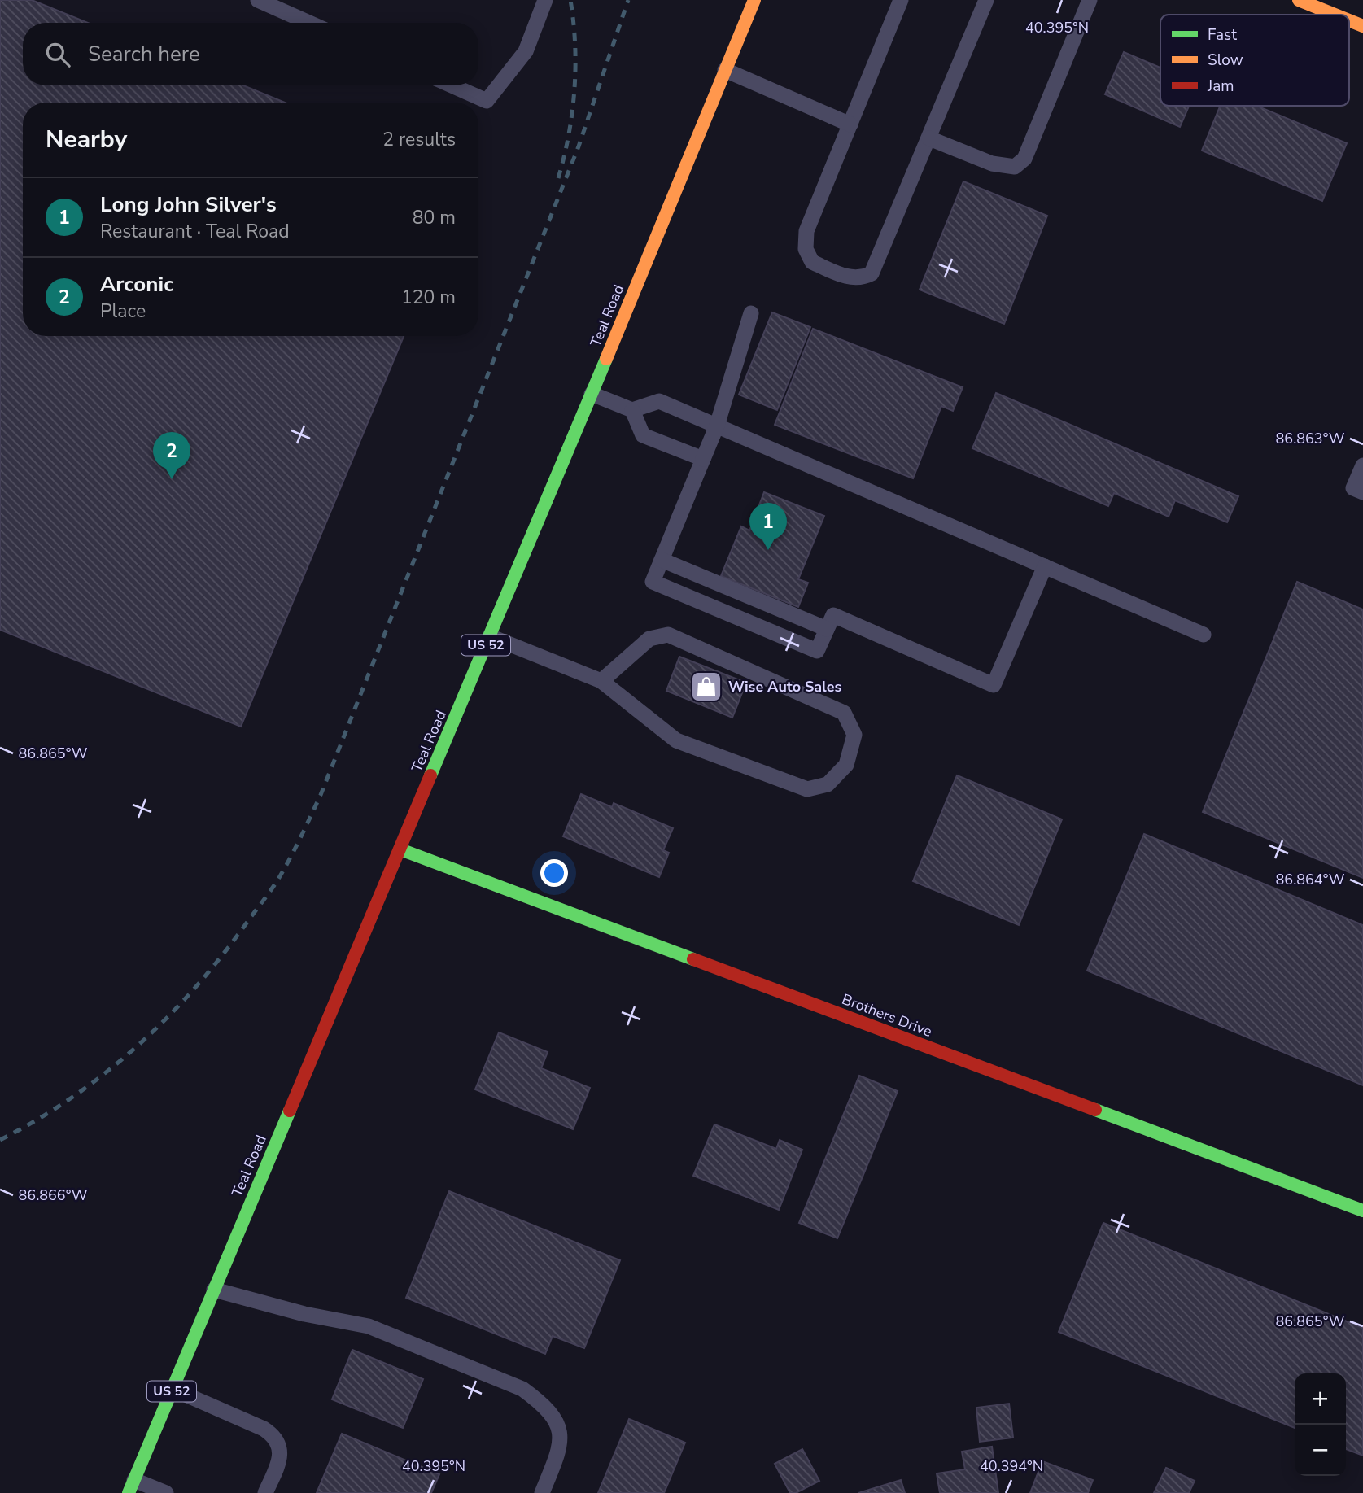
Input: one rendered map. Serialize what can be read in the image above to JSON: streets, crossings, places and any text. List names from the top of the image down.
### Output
{
  "streets": {
    "main road": ["Teal Road", "US 52", "Brothers Drive"]
  },
  "crossings": [
    ["Teal Road", "Brothers Drive"]
  ],
  "places": {
    "shop": ["Wise Auto Sales"]
  },
  "legend": ["Fast", "Slow", "Jam"],
  "page": {
    "search": "Search here",
    "heading": ["Nearby", "2 results"],
    "list": [
      {
        "mark": "1",
        "name": "Long John Silver's",
        "note": "Restaurant · Teal Road",
        "value": "80 m"
      },
      {
        "mark": "2",
        "name": "Arconic",
        "note": "Place",
        "value": "120 m"
      }
    ],
    "pins": ["2", "1"],
    "map_buttons": ["+", "−"]
  },
  "coordinates": [
    "40.395°N",
    "86.863°W",
    "86.865°W",
    "86.864°W",
    "86.866°W",
    "40.394°N"
  ]
}
